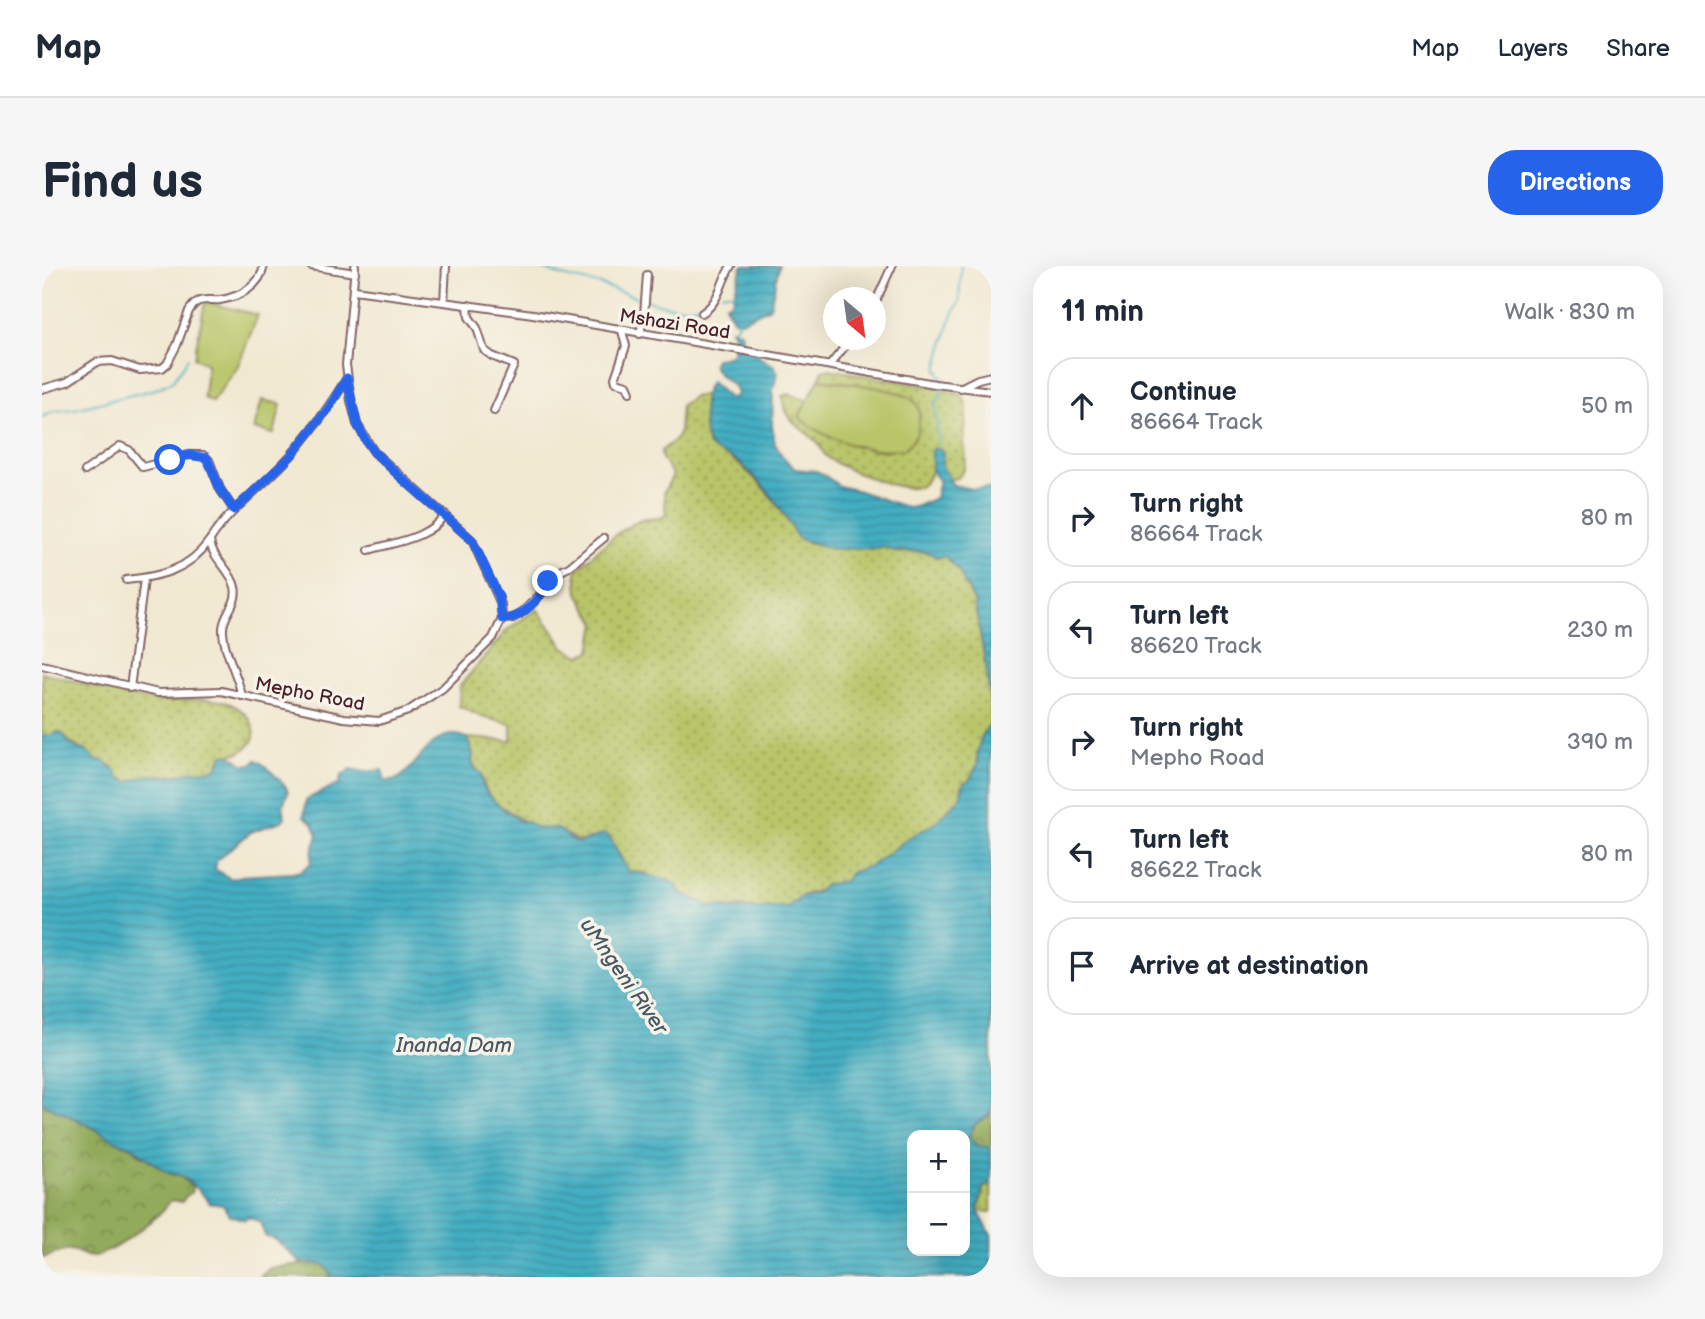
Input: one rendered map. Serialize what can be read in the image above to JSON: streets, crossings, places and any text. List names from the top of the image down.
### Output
{
  "streets": {
    "street": ["Mshazi Road", "Mepho Road"]
  },
  "water": ["uMngeni River", "Inanda Dam"],
  "north": "bottom right",
  "page": {
    "header": "Map",
    "nav": ["Map", "Layers", "Share"],
    "buttons": "Directions",
    "title": "Find us",
    "heading": ["11 min", "Walk · 830 m"],
    "list": [
      ["Continue", "86664 Track", "50 m"],
      ["Turn right", "86664 Track", "80 m"],
      ["Turn left", "86620 Track", "230 m"],
      ["Turn right", "Mepho Road", "390 m"],
      ["Turn left", "86622 Track", "80 m"],
      "Arrive at destination"
    ],
    "map_buttons": ["+", "−"]
  }
}
